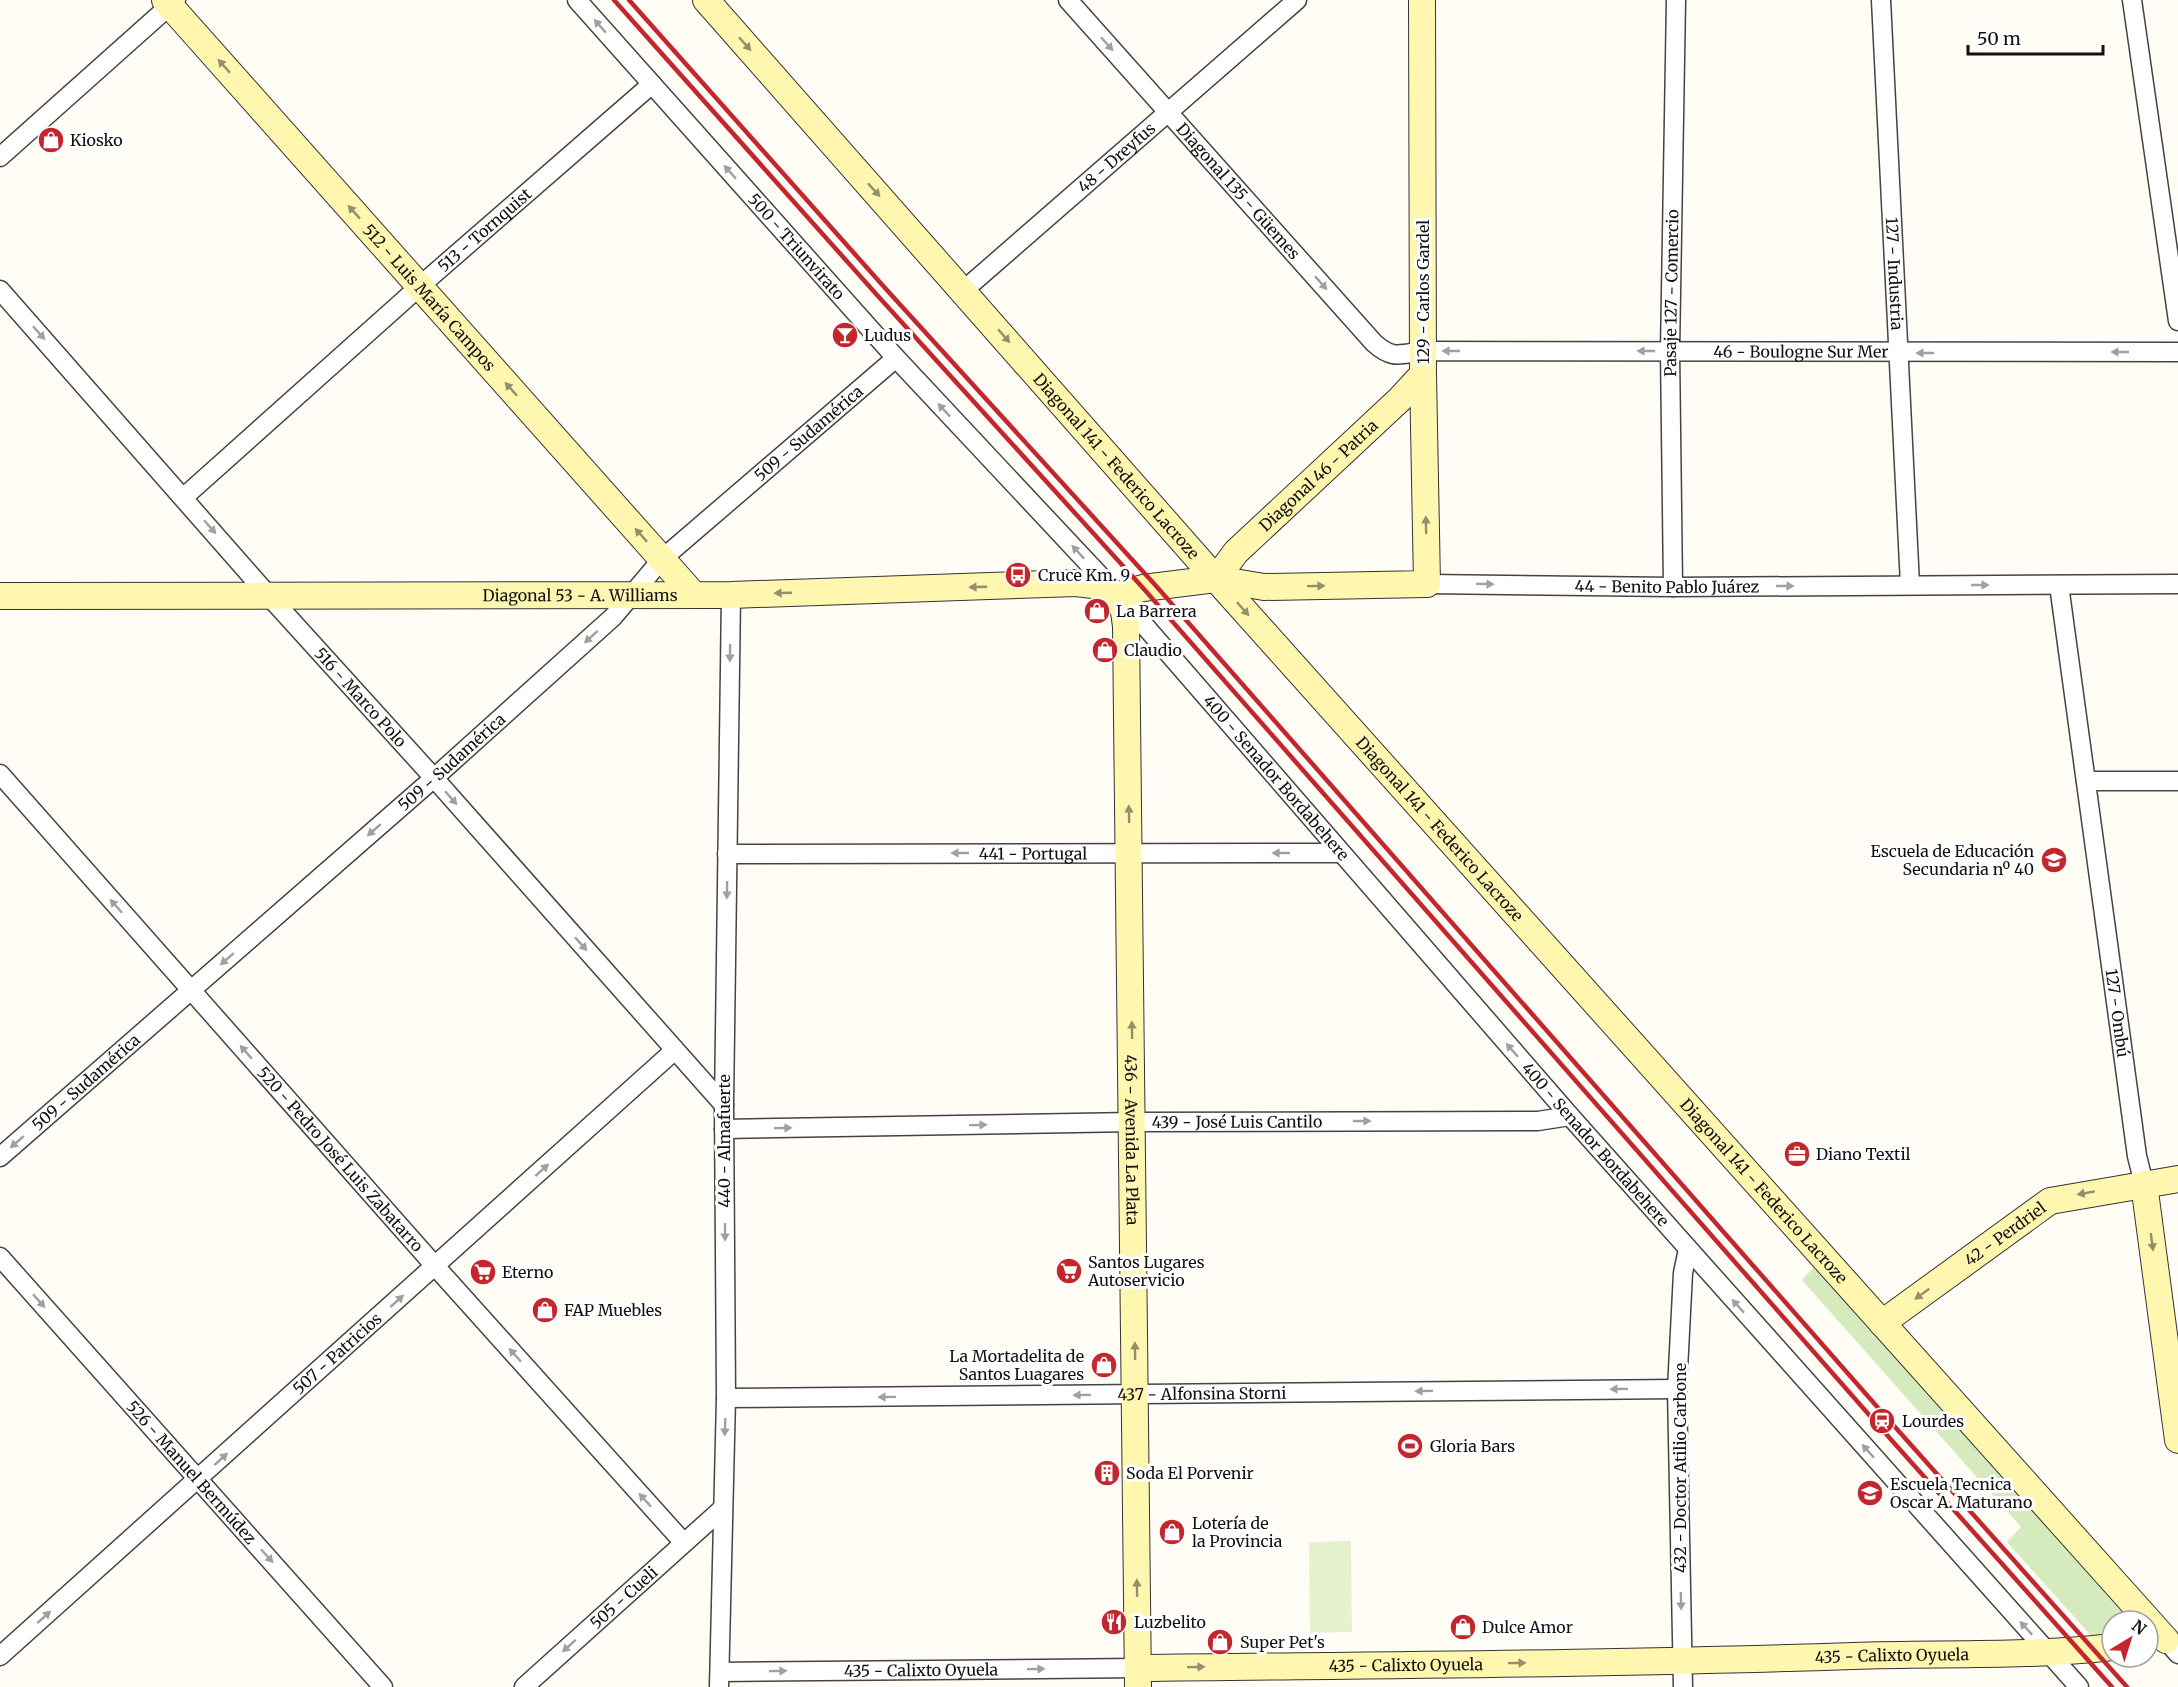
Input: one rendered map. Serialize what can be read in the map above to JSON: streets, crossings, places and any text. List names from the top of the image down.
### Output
{
  "streets": {
    "street": [
      "48 - Dreyfus",
      "Diagonal 135 - Güemes",
      "513 - Tornquist",
      "500 - Triunvirato",
      "127 - Industria",
      "129 - Carlos Gardel",
      "Pasaje 127 - Comercio",
      "512 - Luis María Campos",
      "46 - Boulogne Sur Mer",
      "509 - Sudamérica",
      "Diagonal 141 - Federico Lacroze",
      "Diagonal 46 - Patria",
      "44 - Benito Pablo Juárez",
      "Diagonal 53 - A. Williams",
      "516 - Marco Polo",
      "400 - Senador Bordabehere",
      "441 - Portugal",
      "127 - Ombú",
      "439 - José Luis Cantilo",
      "436 - Avenida La Plata",
      "440 - Almafuerte",
      "520 - Pedro José Luis Zabatarro",
      "42 - Perdriel",
      "507 - Patricios",
      "437 - Alfonsina Storni",
      "432 - Doctor Atilio Carbone",
      "526 - Manuel Bermúdez",
      "505 - Cueli",
      "435 - Calixto Oyuela"
    ]
  },
  "crossings": [
    ["48 - Dreyfus", "Diagonal 135 - Güemes"],
    ["48 - Dreyfus", "Diagonal 141 - Federico Lacroze"],
    ["Diagonal 135 - Güemes", "129 - Carlos Gardel"],
    ["Diagonal 135 - Güemes", "46 - Boulogne Sur Mer"],
    ["Diagonal 135 - Güemes", "Diagonal 46 - Patria"],
    ["513 - Tornquist", "500 - Triunvirato"],
    ["513 - Tornquist", "512 - Luis María Campos"],
    ["513 - Tornquist", "516 - Marco Polo"],
    ["500 - Triunvirato", "509 - Sudamérica"],
    ["500 - Triunvirato", "44 - Benito Pablo Juárez"],
    ["500 - Triunvirato", "Diagonal 53 - A. Williams"],
    ["500 - Triunvirato", "400 - Senador Bordabehere"],
    ["500 - Triunvirato", "436 - Avenida La Plata"],
    ["127 - Industria", "46 - Boulogne Sur Mer"],
    ["127 - Industria", "44 - Benito Pablo Juárez"],
    ["129 - Carlos Gardel", "46 - Boulogne Sur Mer"],
    ["129 - Carlos Gardel", "Diagonal 46 - Patria"],
    ["129 - Carlos Gardel", "44 - Benito Pablo Juárez"],
    ["Pasaje 127 - Comercio", "46 - Boulogne Sur Mer"],
    ["Pasaje 127 - Comercio", "44 - Benito Pablo Juárez"],
    ["512 - Luis María Campos", "509 - Sudamérica"],
    ["512 - Luis María Campos", "Diagonal 53 - A. Williams"],
    ["46 - Boulogne Sur Mer", "Diagonal 46 - Patria"],
    ["509 - Sudamérica", "Diagonal 53 - A. Williams"],
    ["509 - Sudamérica", "516 - Marco Polo"],
    ["509 - Sudamérica", "520 - Pedro José Luis Zabatarro"],
    ["Diagonal 141 - Federico Lacroze", "Diagonal 46 - Patria"],
    ["Diagonal 141 - Federico Lacroze", "44 - Benito Pablo Juárez"],
    ["Diagonal 141 - Federico Lacroze", "42 - Perdriel"],
    ["Diagonal 46 - Patria", "44 - Benito Pablo Juárez"],
    ["44 - Benito Pablo Juárez", "Diagonal 53 - A. Williams"],
    ["44 - Benito Pablo Juárez", "400 - Senador Bordabehere"],
    ["44 - Benito Pablo Juárez", "127 - Ombú"],
    ["44 - Benito Pablo Juárez", "436 - Avenida La Plata"],
    ["Diagonal 53 - A. Williams", "516 - Marco Polo"],
    ["Diagonal 53 - A. Williams", "400 - Senador Bordabehere"],
    ["Diagonal 53 - A. Williams", "436 - Avenida La Plata"],
    ["Diagonal 53 - A. Williams", "440 - Almafuerte"],
    ["516 - Marco Polo", "440 - Almafuerte"],
    ["516 - Marco Polo", "507 - Patricios"],
    ["400 - Senador Bordabehere", "441 - Portugal"],
    ["400 - Senador Bordabehere", "439 - José Luis Cantilo"],
    ["400 - Senador Bordabehere", "436 - Avenida La Plata"],
    ["400 - Senador Bordabehere", "432 - Doctor Atilio Carbone"],
    ["400 - Senador Bordabehere", "435 - Calixto Oyuela"],
    ["441 - Portugal", "436 - Avenida La Plata"],
    ["441 - Portugal", "440 - Almafuerte"],
    ["127 - Ombú", "42 - Perdriel"],
    ["439 - José Luis Cantilo", "436 - Avenida La Plata"],
    ["439 - José Luis Cantilo", "440 - Almafuerte"],
    ["436 - Avenida La Plata", "437 - Alfonsina Storni"],
    ["436 - Avenida La Plata", "435 - Calixto Oyuela"],
    ["440 - Almafuerte", "437 - Alfonsina Storni"],
    ["440 - Almafuerte", "505 - Cueli"],
    ["440 - Almafuerte", "435 - Calixto Oyuela"],
    ["520 - Pedro José Luis Zabatarro", "507 - Patricios"],
    ["520 - Pedro José Luis Zabatarro", "505 - Cueli"],
    ["507 - Patricios", "526 - Manuel Bermúdez"],
    ["437 - Alfonsina Storni", "432 - Doctor Atilio Carbone"],
    ["432 - Doctor Atilio Carbone", "435 - Calixto Oyuela"]
  ],
  "one_way": [
    "Diagonal 135 - Güemes",
    "500 - Triunvirato",
    "129 - Carlos Gardel",
    "512 - Luis María Campos",
    "46 - Boulogne Sur Mer",
    "509 - Sudamérica",
    "Diagonal 141 - Federico Lacroze",
    "44 - Benito Pablo Juárez",
    "516 - Marco Polo",
    "400 - Senador Bordabehere",
    "441 - Portugal",
    "439 - José Luis Cantilo",
    "436 - Avenida La Plata",
    "440 - Almafuerte",
    "520 - Pedro José Luis Zabatarro",
    "42 - Perdriel",
    "507 - Patricios",
    "437 - Alfonsina Storni",
    "432 - Doctor Atilio Carbone",
    "526 - Manuel Bermúdez",
    "505 - Cueli",
    "435 - Calixto Oyuela"
  ],
  "places": {
    "shop": [
      "Kiosko",
      "La Barrera",
      "Claudio",
      "FAP Muebles",
      "La Mortadelita de Santos Luagares",
      "Lotería de la Provincia",
      "Dulce Amor",
      "Super Pet's"
    ],
    "bar": ["Ludus"],
    "bus stop": ["Cruce Km. 9"],
    "school or university": ["Escuela de Educación Secundaria nº 40", "Escuela Tecnica Oscar A. Maturano"],
    "office": ["Diano Textil"],
    "supermarket": ["Santos Lugares Autoservicio", "Eterno"],
    "station": ["Lourdes"],
    "sports": ["Gloria Bars"],
    "building": ["Soda El Porvenir"],
    "restaurant": ["Luzbelito"]
  },
  "scale_bar": "50 m",
  "north": "top right"
}
